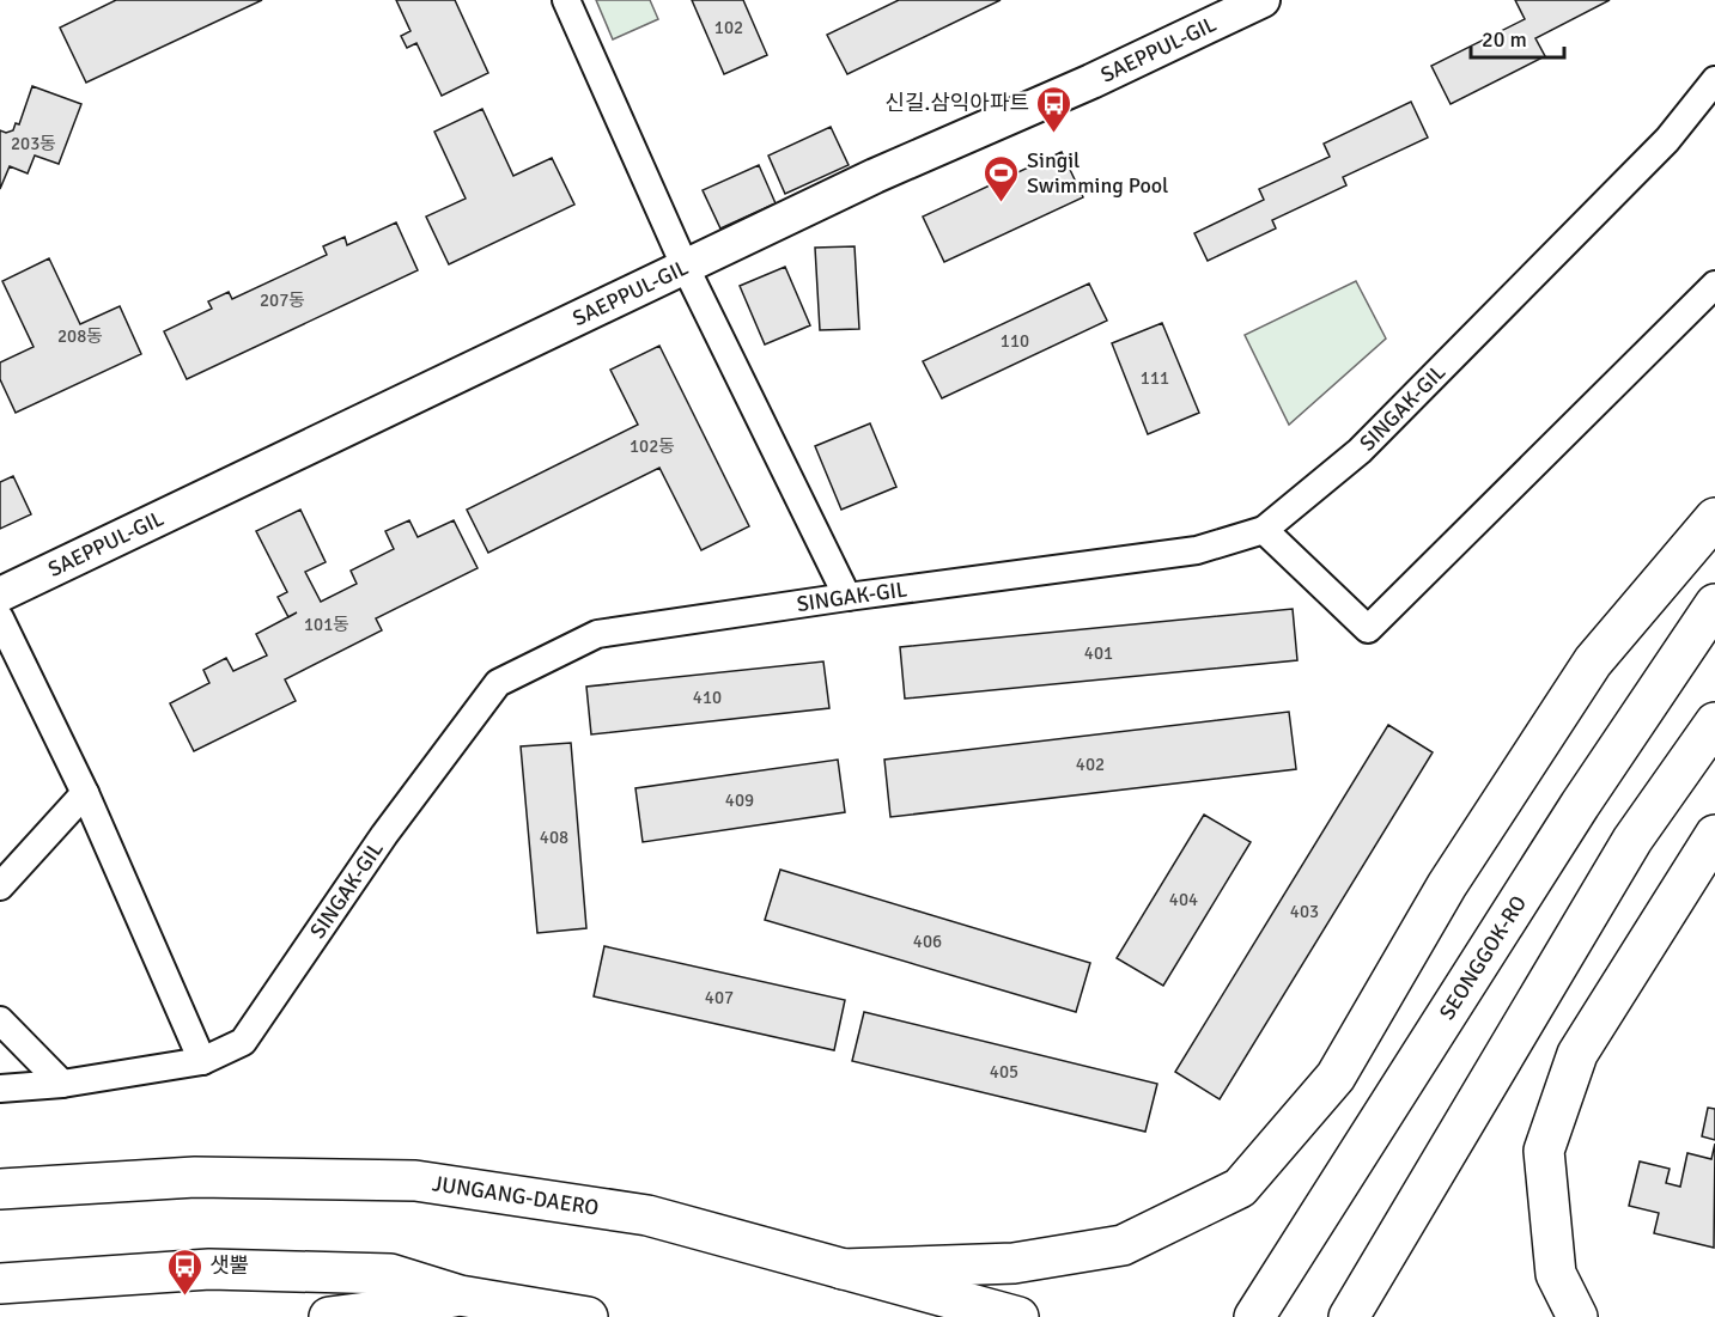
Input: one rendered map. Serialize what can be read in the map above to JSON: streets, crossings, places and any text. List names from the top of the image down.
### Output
{
  "streets": {
    "main road": ["SEONGGOK-RO", "JUNGANG-DAERO"],
    "street": ["SAEPPUL-GIL", "SINGAK-GIL"]
  },
  "places": {
    "bus stop": ["신길.삼익아파트", "샛뿔"],
    "sports": ["Singil Swimming Pool"]
  },
  "house_numbers": [
    "102",
    "203동",
    "207동",
    "208동",
    "110",
    "111",
    "102동",
    "101동",
    "401",
    "410",
    "402",
    "409",
    "408",
    "404",
    "403",
    "406",
    "407",
    "405"
  ],
  "scale_bar": "20 m"
}
